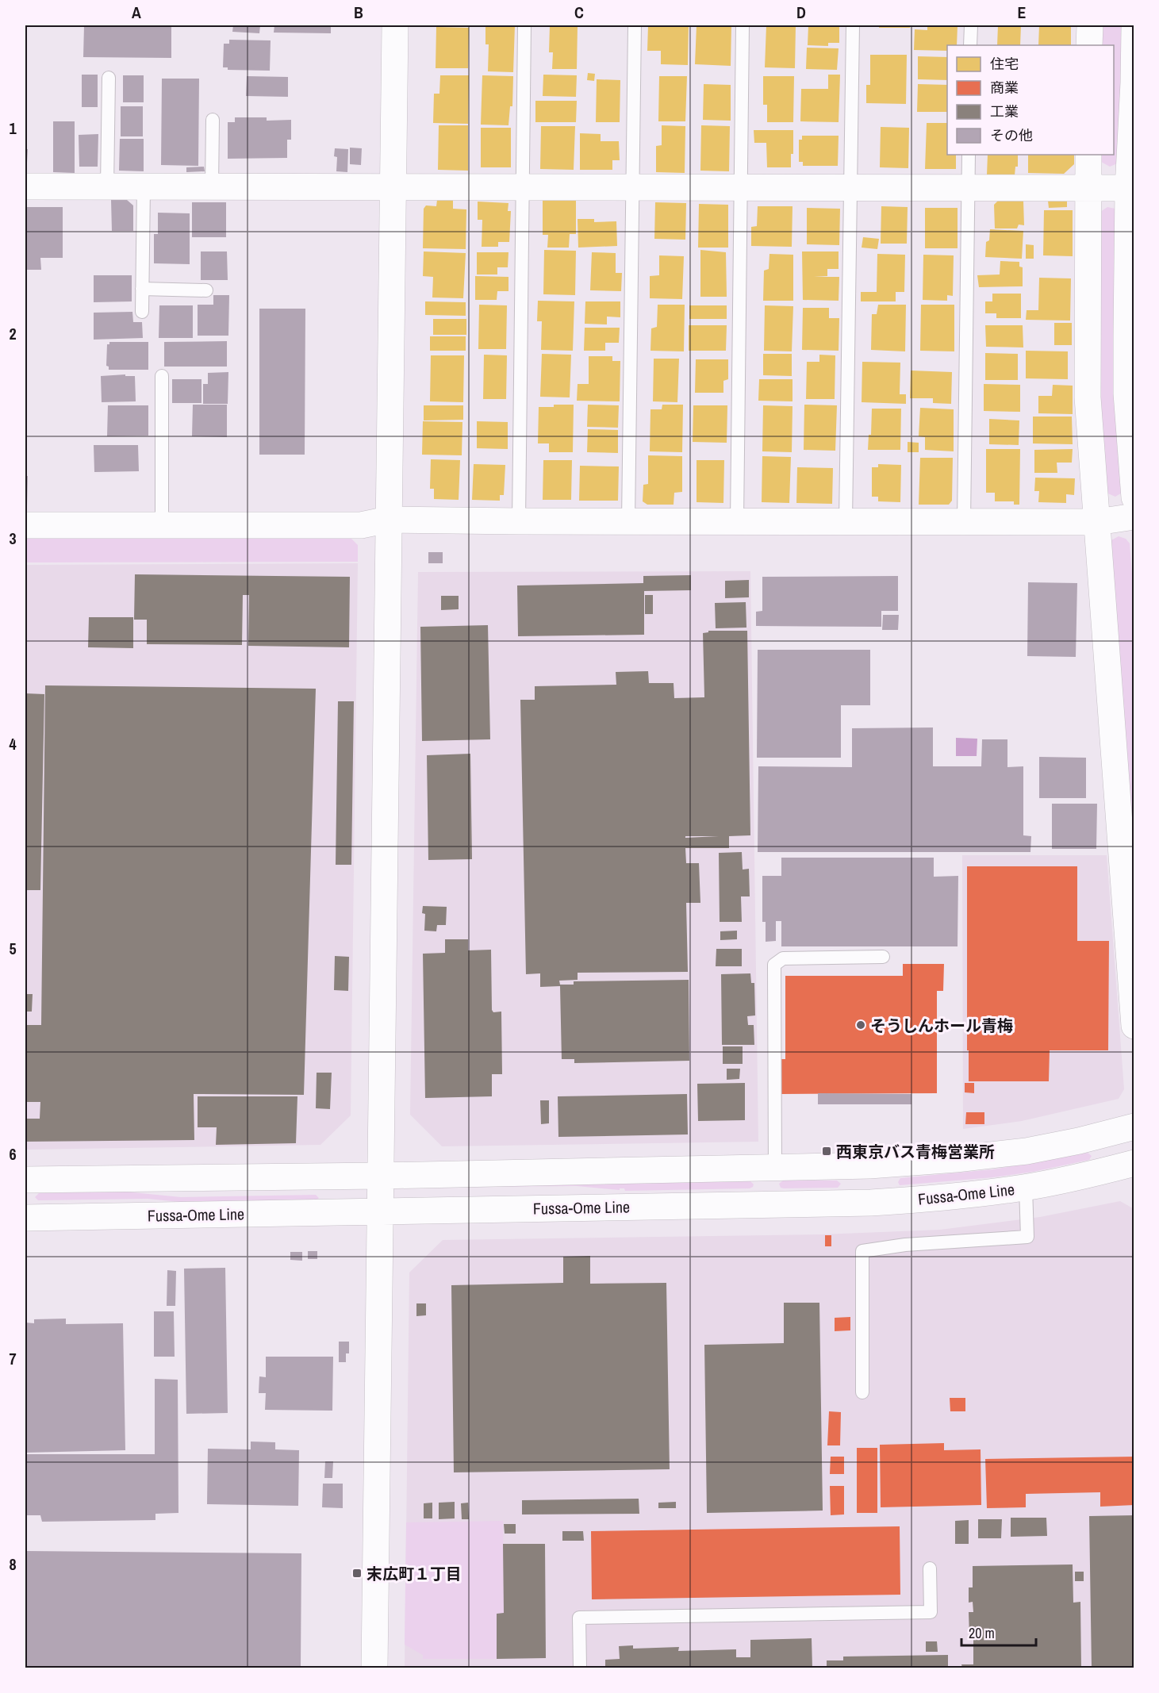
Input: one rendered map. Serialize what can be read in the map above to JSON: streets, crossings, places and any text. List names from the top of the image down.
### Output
{
  "streets": {
    "street": ["Fussa-Ome Line"]
  },
  "places": {
    "other": ["そうしんホール青梅"],
    "transit": ["西東京バス青梅営業所", "末広町１丁目"]
  },
  "legend": [
    "住宅",
    "商業",
    "工業",
    "その他"
  ],
  "scale_bar": "20 m",
  "grid": {
    "columns": [
      "A",
      "B",
      "C",
      "D",
      "E"
    ],
    "rows": [
      "1",
      "2",
      "3",
      "4",
      "5",
      "6",
      "7",
      "8"
    ]
  }
}
